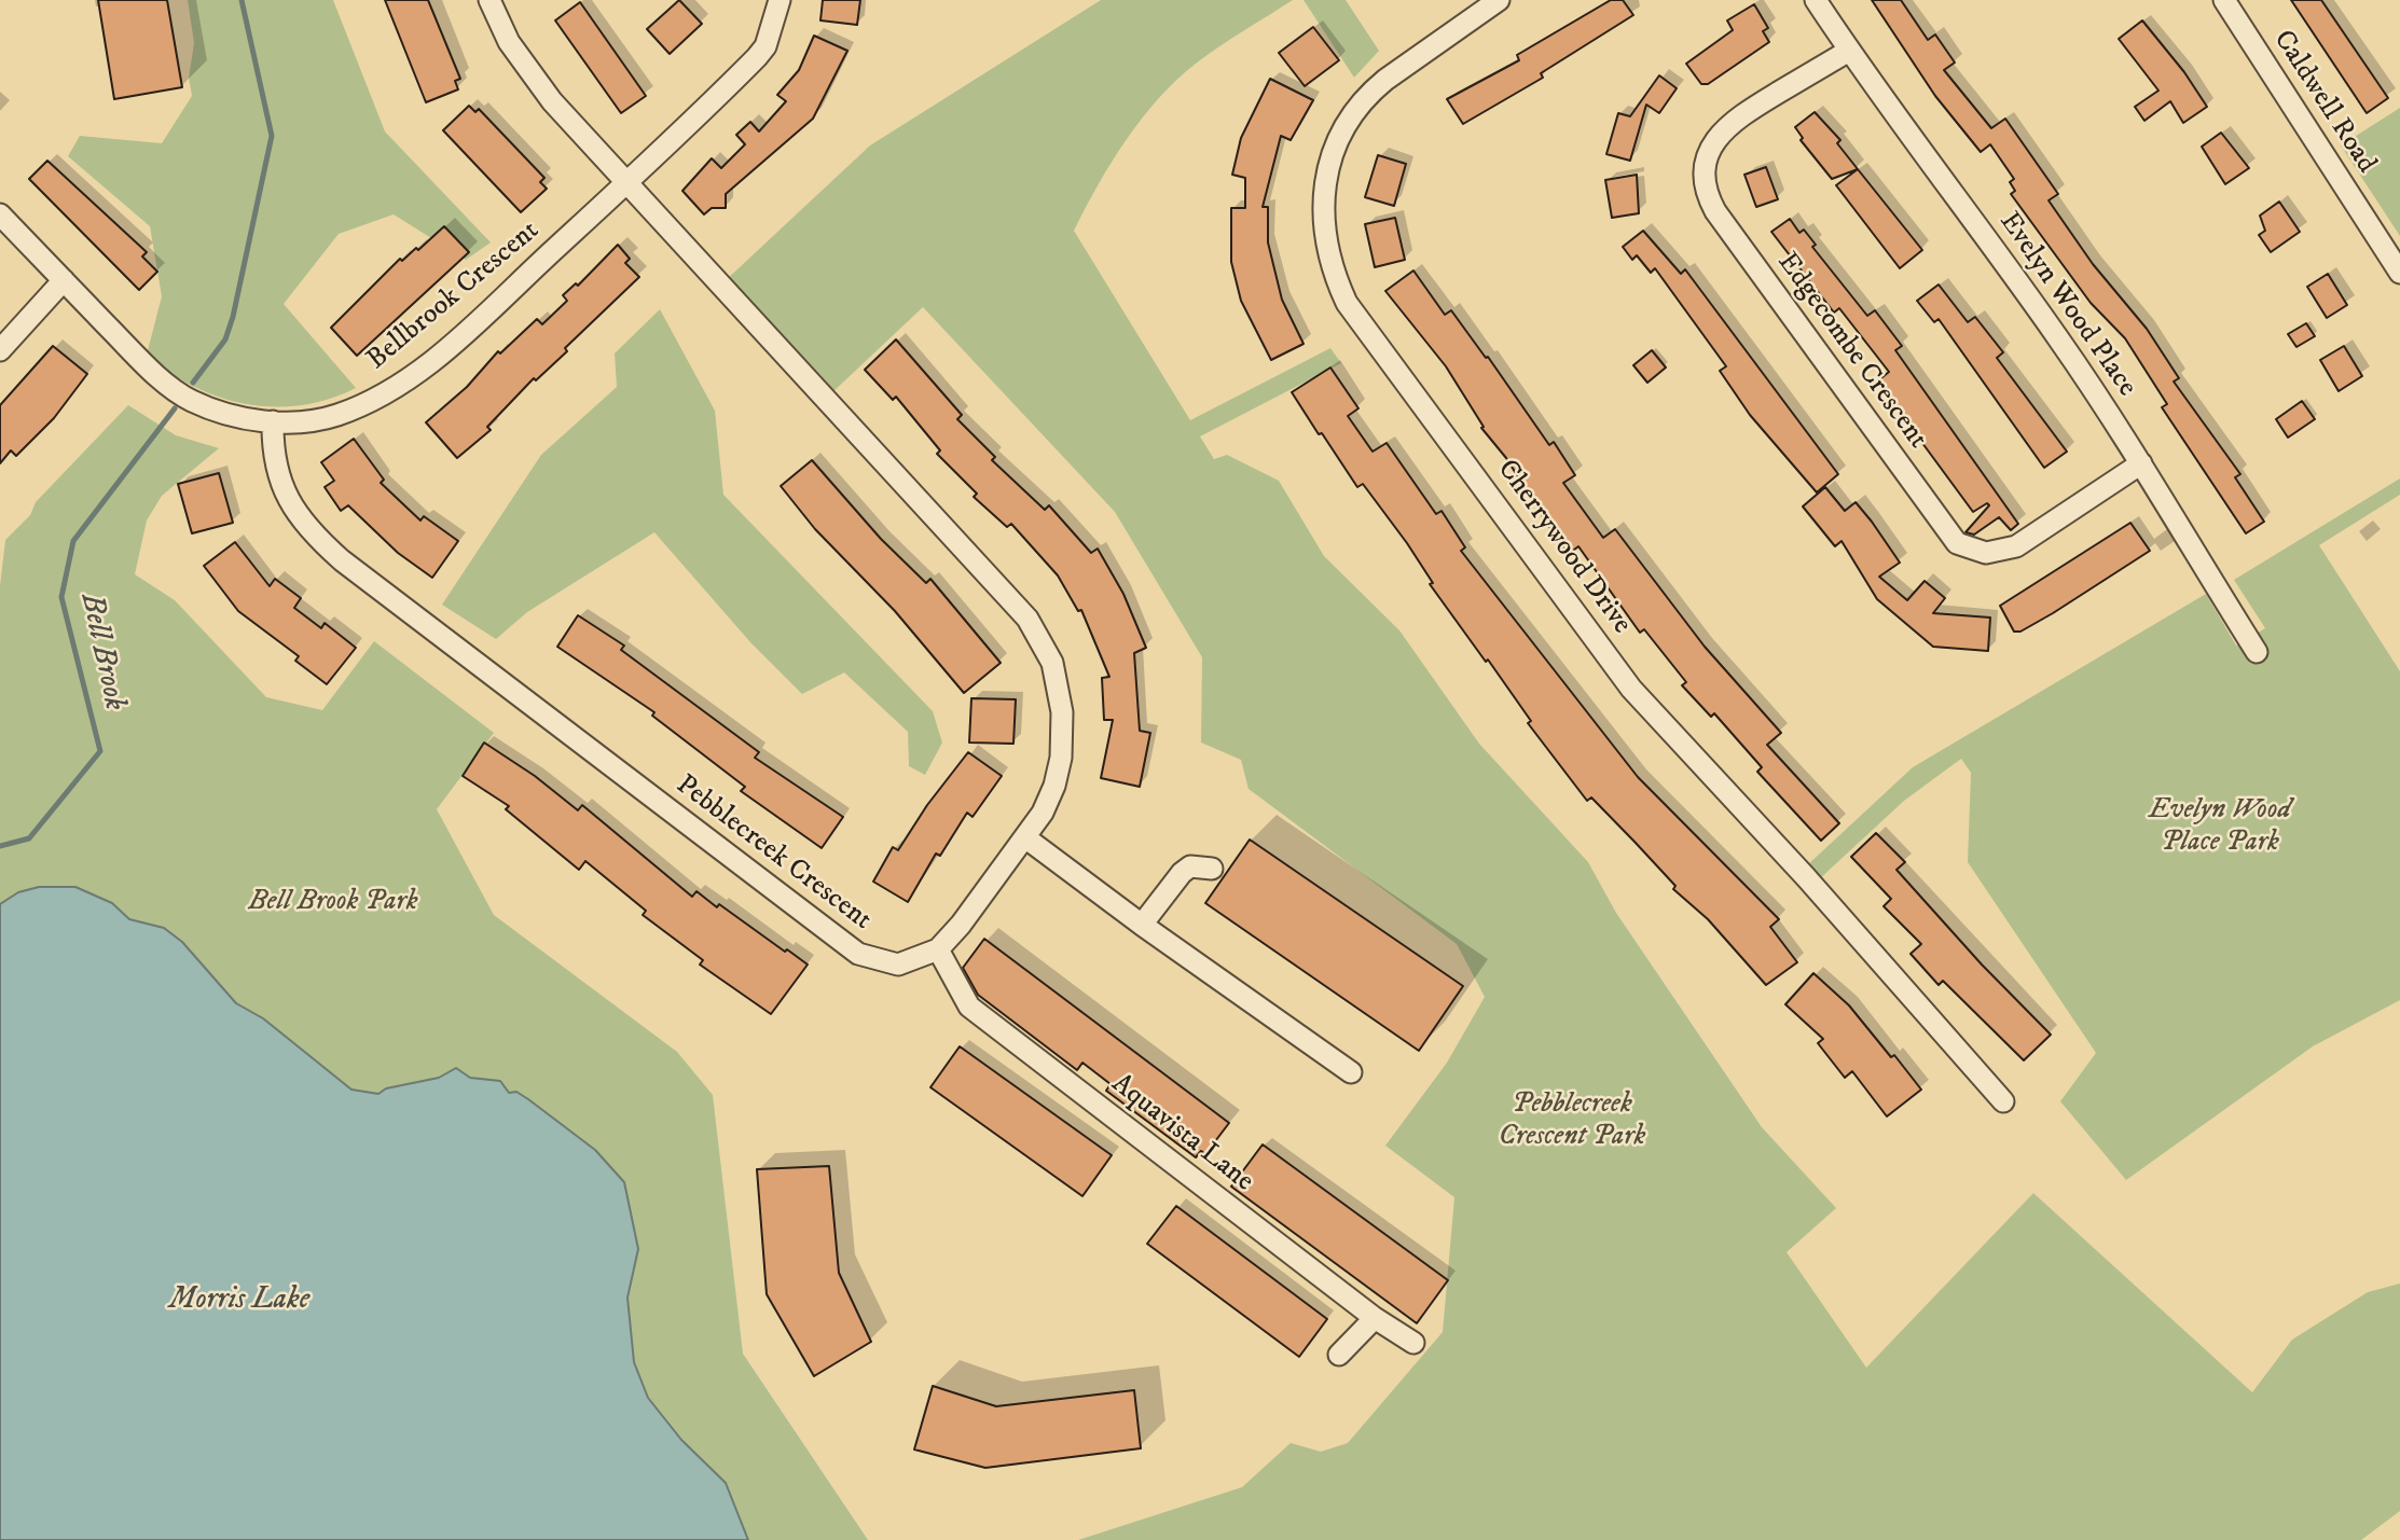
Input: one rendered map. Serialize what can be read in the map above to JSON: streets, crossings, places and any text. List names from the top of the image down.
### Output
{
  "streets": {
    "street": [
      "Caldwell Road",
      "Bellbrook Crescent",
      "Evelyn Wood Place",
      "Edgecombe Crescent",
      "Cherrywood Drive",
      "Pebblecreek Crescent",
      "Aquavista Lane"
    ]
  },
  "crossings": [
    ["Bellbrook Crescent", "Pebblecreek Crescent"],
    ["Evelyn Wood Place", "Edgecombe Crescent"],
    ["Pebblecreek Crescent", "Aquavista Lane"]
  ],
  "water": ["Bell Brook", "Morris Lake"],
  "parks": ["Evelyn Wood Place Park", "Bell Brook Park", "Pebblecreek Crescent Park"]
}
